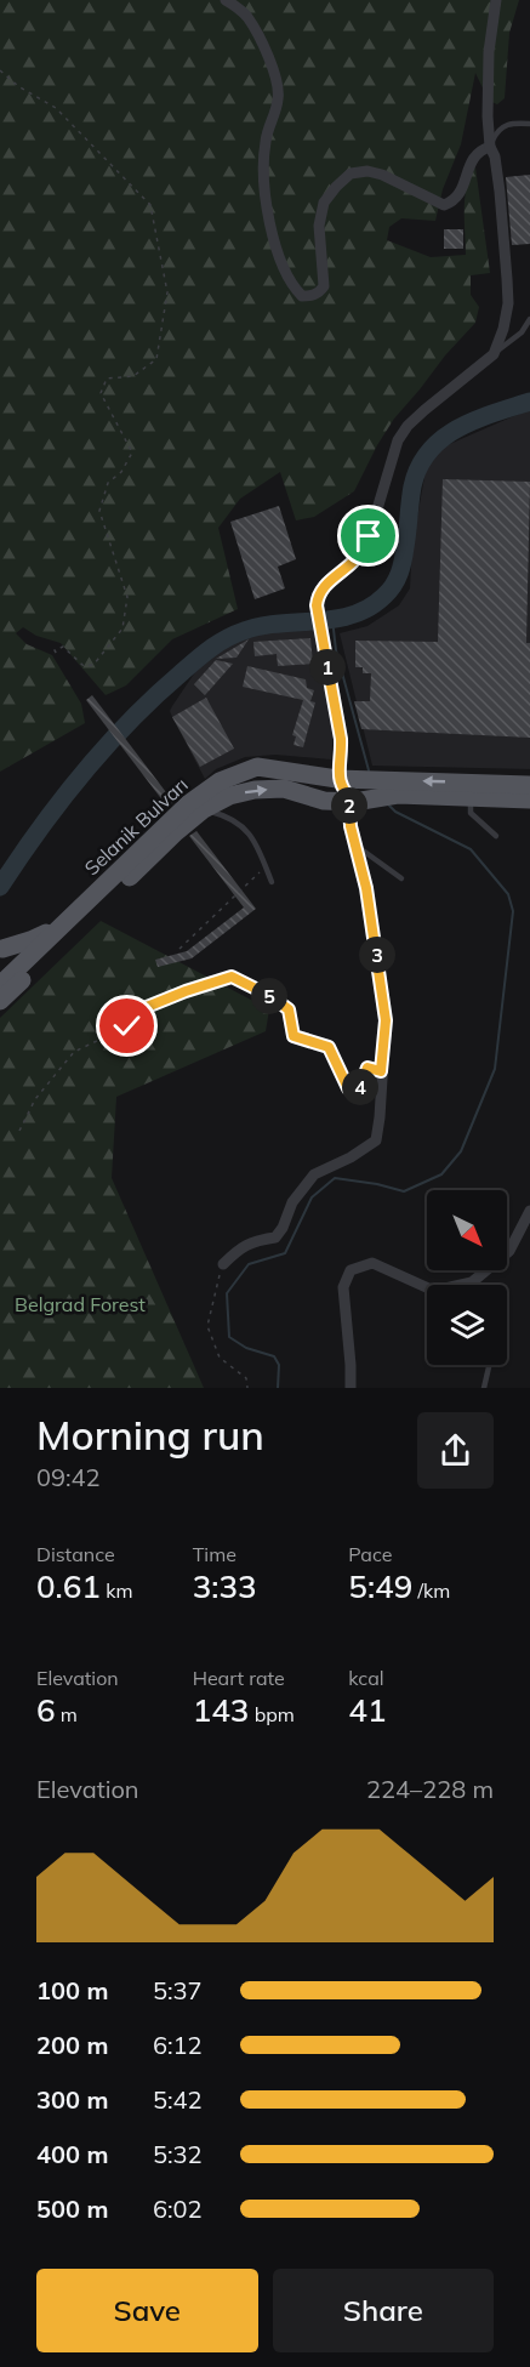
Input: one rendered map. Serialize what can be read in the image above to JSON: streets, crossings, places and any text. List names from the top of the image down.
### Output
{
  "streets": {
    "main road": ["Selanik Bulvarı"]
  },
  "parks": ["Belgrad Forest"],
  "north": "bottom right",
  "page": {
    "pins": [
      "1",
      "2",
      "3",
      "5",
      "4"
    ],
    "heading": ["Morning run", "09:42"],
    "stats": [
      ["Distance", "0.61 km"],
      ["Time", "3:33"],
      ["Pace", "5:49 /km"],
      ["Elevation", "6 m"],
      ["Heart rate", "143 bpm"],
      ["kcal", "41"]
    ],
    "chart": ["Elevation", "224–228 m"],
    "list": [
      {
        "name": "100 m",
        "note": "5:37"
      },
      {
        "name": "200 m",
        "note": "6:12"
      },
      {
        "name": "300 m",
        "note": "5:42"
      },
      {
        "name": "400 m",
        "note": "5:32"
      },
      {
        "name": "500 m",
        "note": "6:02"
      }
    ],
    "buttons": ["Save", "Share"]
  }
}
